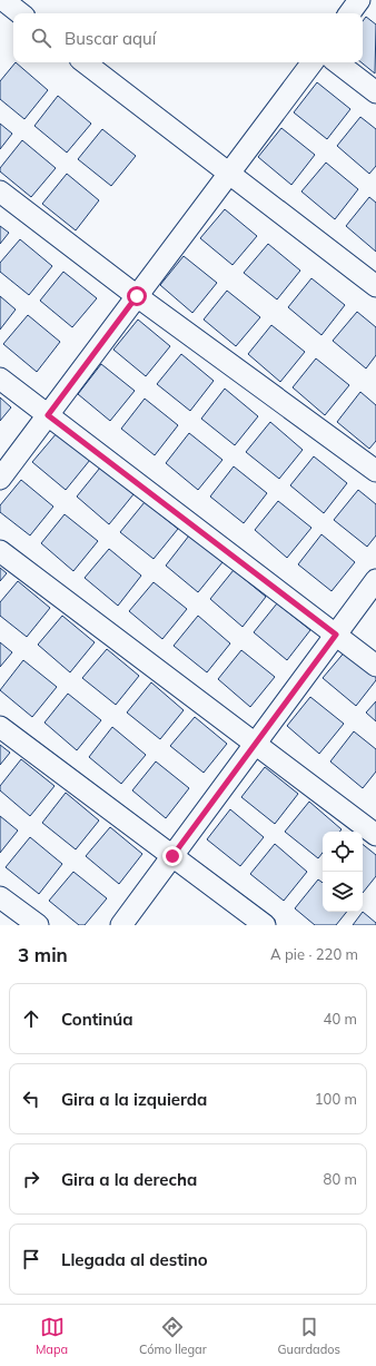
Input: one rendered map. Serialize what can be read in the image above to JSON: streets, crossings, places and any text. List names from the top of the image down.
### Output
{
  "page": {
    "search": "Buscar aquí",
    "heading": ["3 min", "A pie · 220 m"],
    "list": [
      ["Continúa", "40 m"],
      ["Gira a la izquierda", "100 m"],
      ["Gira a la derecha", "80 m"],
      "Llegada al destino"
    ],
    "nav": ["Mapa", "Cómo llegar", "Guardados"]
  }
}
